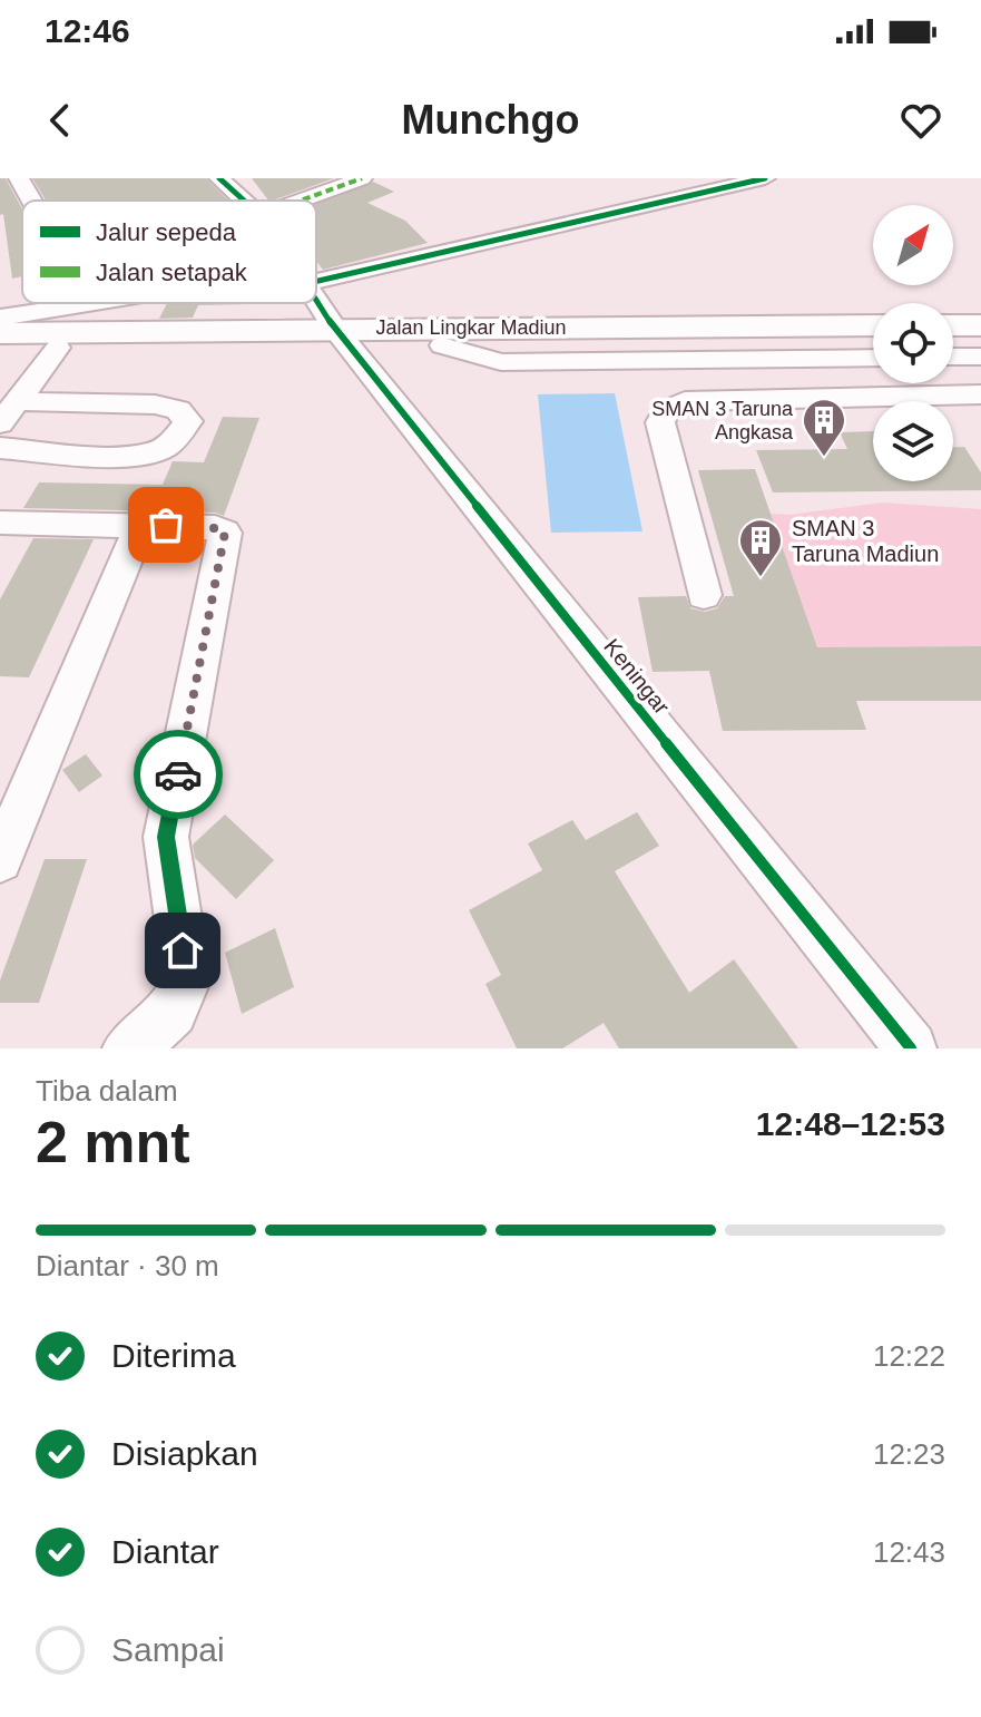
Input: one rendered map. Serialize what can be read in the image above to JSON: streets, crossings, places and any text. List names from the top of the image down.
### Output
{
  "streets": {
    "main road": ["Jalan Lingkar Madiun"],
    "street": ["Keningar"]
  },
  "crossings": [
    ["Jalan Lingkar Madiun", "Keningar"]
  ],
  "places": {
    "building": ["SMAN 3 Taruna Angkasa", "SMAN 3 Taruna Madiun"]
  },
  "legend": ["Jalur sepeda", "Jalan setapak"],
  "north": "top right",
  "page": {
    "status": "12:46",
    "header": "Munchgo",
    "heading": ["2 mnt", "Tiba dalam", "12:48–12:53"],
    "bar": "Diantar · 30 m",
    "list": [
      ["Diterima", "12:22"],
      ["Disiapkan", "12:23"],
      ["Diantar", "12:43"],
      "Sampai"
    ]
  }
}
